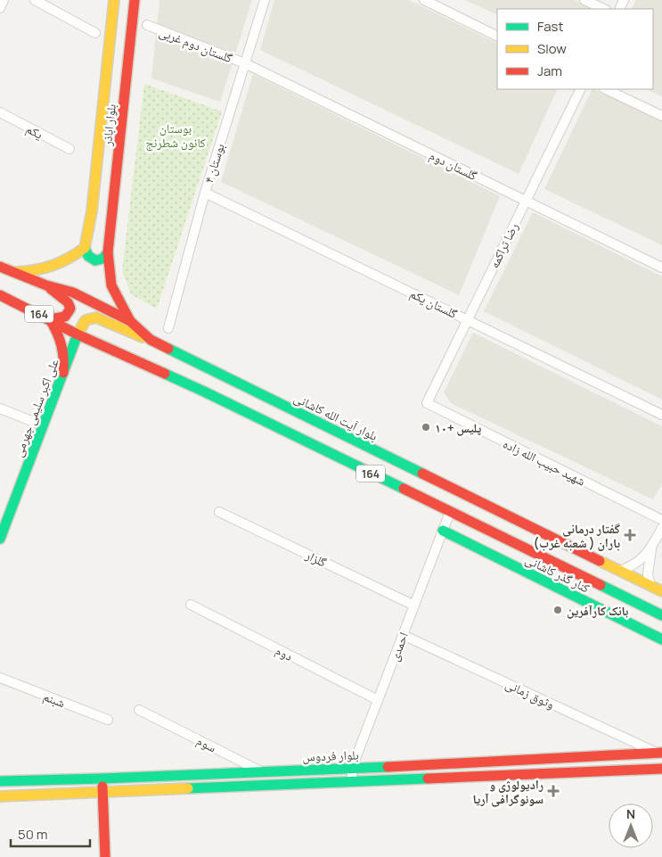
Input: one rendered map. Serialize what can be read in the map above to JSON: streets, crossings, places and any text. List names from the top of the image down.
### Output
{
  "streets": {
    "main road": [
      "بلوار اباذر",
      "164",
      "علی اکبر سلیمی جهرمی",
      "بلوار آیت الله کاشانی",
      "کنار گذر کاشانی",
      "بلوار فردوس"
    ],
    "street": [
      "گلستان دوم غربی",
      "یکم",
      "بوستان ۴",
      "گلستان دوم",
      "رضا تراکمه",
      "گلستان یکم",
      "شهید حبیب الله زاده",
      "گلزار",
      "احمدی",
      "دوم",
      "وثوق زمانی",
      "شبنم",
      "سوم"
    ]
  },
  "crossings": [
    ["گلستان دوم غربی", "بوستان ۴"],
    ["گلستان دوم غربی", "گلستان دوم"],
    ["بلوار اباذر", "بلوار آیت الله کاشانی"],
    ["بوستان ۴", "گلستان دوم"],
    ["بوستان ۴", "گلستان یکم"],
    ["گلستان دوم", "رضا تراکمه"],
    ["رضا تراکمه", "گلستان یکم"],
    ["رضا تراکمه", "شهید حبیب الله زاده"],
    ["164", "علی اکبر سلیمی جهرمی"],
    ["164", "احمدی"],
    ["علی اکبر سلیمی جهرمی", "بلوار آیت الله کاشانی"],
    ["گلزار", "احمدی"],
    ["کنار گذر کاشانی", "احمدی"],
    ["احمدی", "دوم"],
    ["احمدی", "وثوق زمانی"],
    ["احمدی", "بلوار فردوس"],
    ["وثوق زمانی", "بلوار فردوس"],
    ["سوم", "بلوار فردوس"]
  ],
  "parks": ["بوستان کانون شطرنج"],
  "places": {
    "other": ["پلیس +۱۰", "بانک کارآفرین"],
    "health": ["گفتار درمانی باران ( شعبه غرب)", "رادیولوژی و سونوگرافی آریا"]
  },
  "legend": ["Fast", "Slow", "Jam"],
  "scale_bar": "50 m",
  "north": "top"
}
